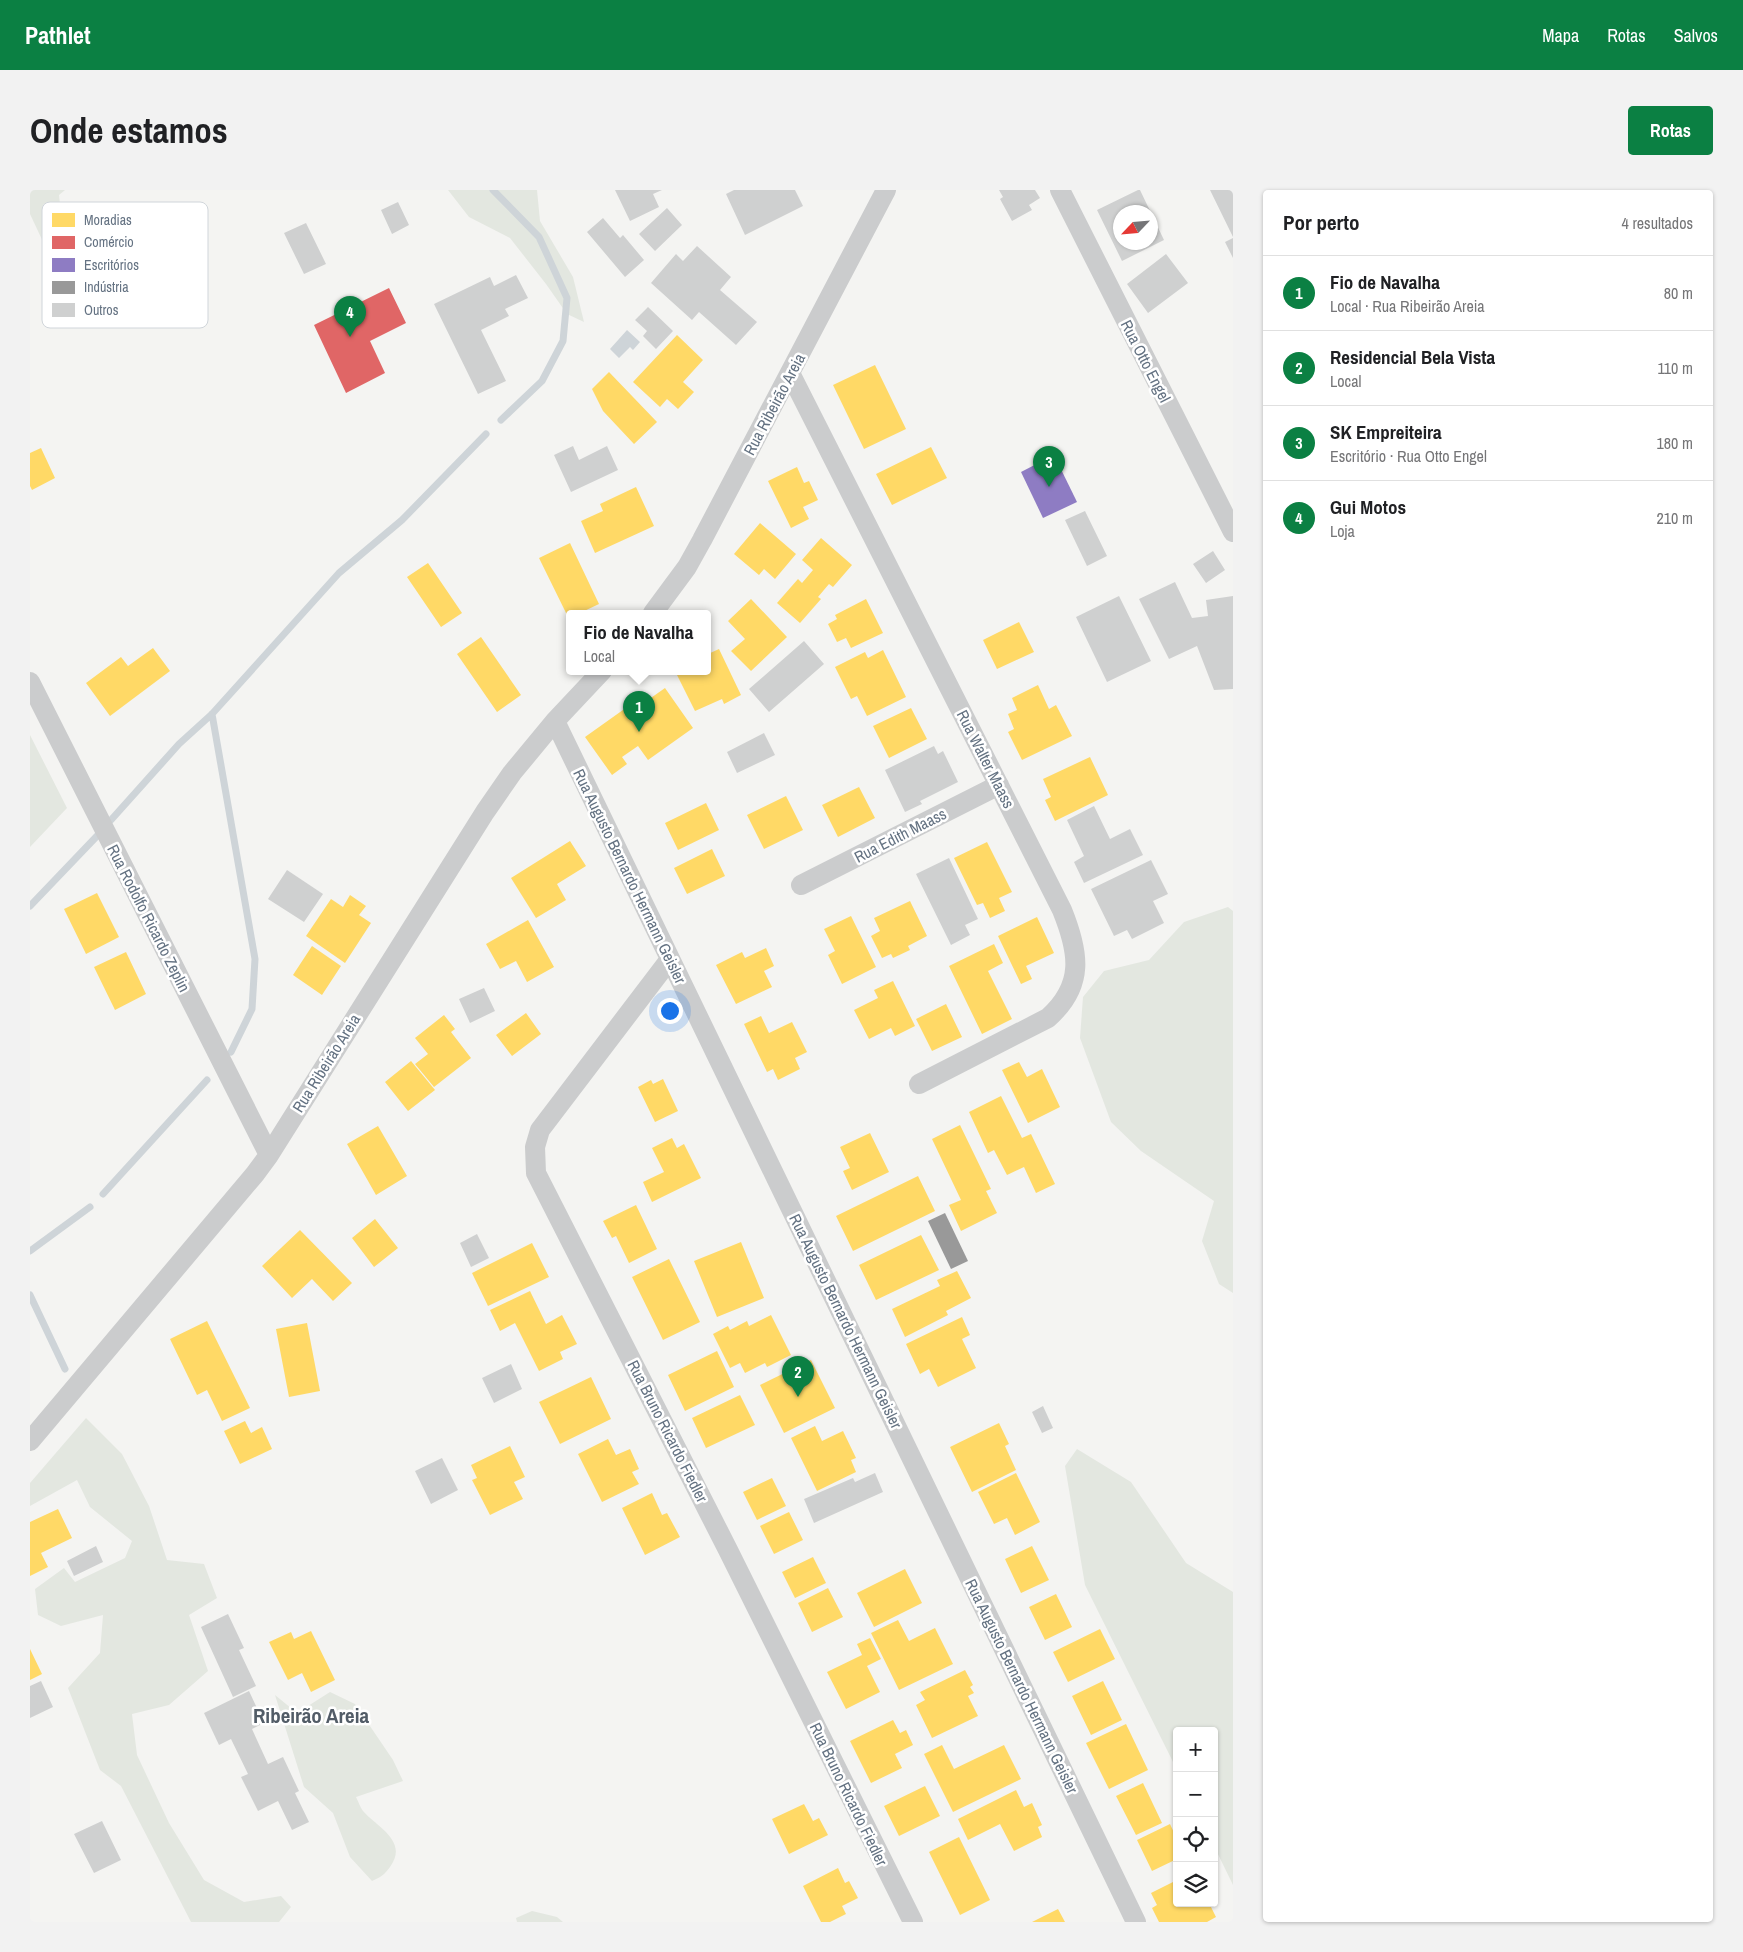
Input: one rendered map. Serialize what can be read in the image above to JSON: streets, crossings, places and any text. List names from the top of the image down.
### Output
{
  "streets": {
    "street": [
      "Rua Otto Engel",
      "Rua Ribeirão Areia",
      "Rua Walter Maass",
      "Rua Edith Maass",
      "Rua Augusto Bernardo Hermann Geisler",
      "Rua Rodolfo Ricardo Zeplin",
      "Rua Bruno Ricardo Fiedler"
    ]
  },
  "crossings": [
    ["Rua Ribeirão Areia", "Rua Walter Maass"],
    ["Rua Ribeirão Areia", "Rua Augusto Bernardo Hermann Geisler"],
    ["Rua Ribeirão Areia", "Rua Rodolfo Ricardo Zeplin"],
    ["Rua Walter Maass", "Rua Edith Maass"],
    ["Rua Augusto Bernardo Hermann Geisler", "Rua Bruno Ricardo Fiedler"]
  ],
  "districts": ["Ribeirão Areia"],
  "legend": [
    "Moradias",
    "Comércio",
    "Escritórios",
    "Indústria",
    "Outros"
  ],
  "north": "bottom left",
  "page": {
    "header": "Pathlet",
    "nav": ["Mapa", "Rotas", "Salvos"],
    "buttons": "Rotas",
    "title": "Onde estamos",
    "heading": ["Por perto", "4 resultados"],
    "list": [
      {
        "mark": "1",
        "name": "Fio de Navalha",
        "note": "Local · Rua Ribeirão Areia",
        "value": "80 m"
      },
      {
        "mark": "2",
        "name": "Residencial Bela Vista",
        "note": "Local",
        "value": "110 m"
      },
      {
        "mark": "3",
        "name": "SK Empreiteira",
        "note": "Escritório · Rua Otto Engel",
        "value": "180 m"
      },
      {
        "mark": "4",
        "name": "Gui Motos",
        "note": "Loja",
        "value": "210 m"
      }
    ],
    "pins": [
      "4",
      "3",
      "1",
      "2"
    ],
    "popup": ["Fio de Navalha", "Local"],
    "map_buttons": ["+", "−"]
  }
}
